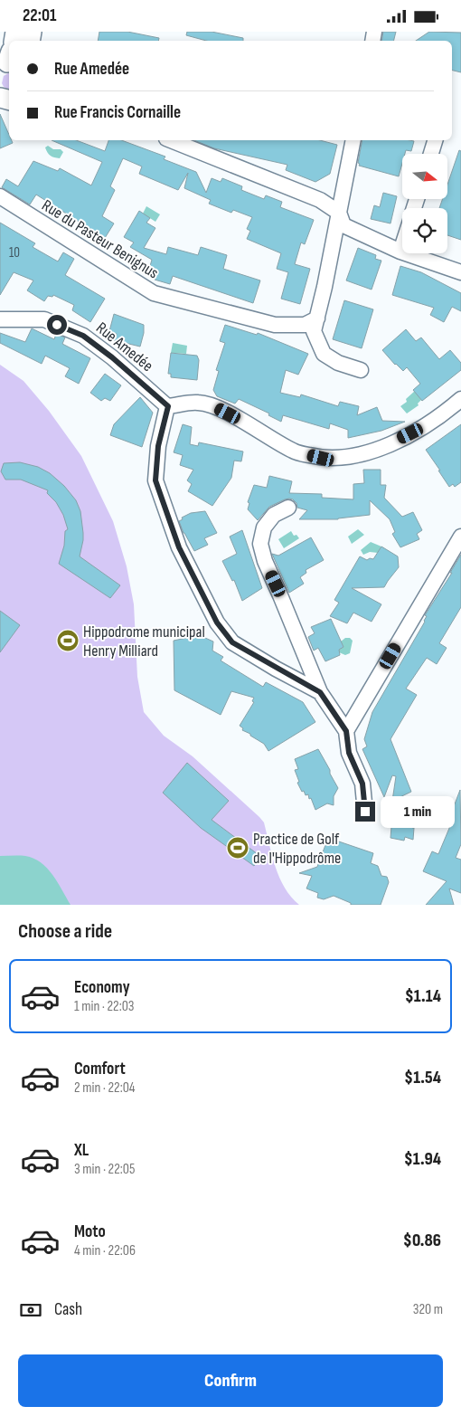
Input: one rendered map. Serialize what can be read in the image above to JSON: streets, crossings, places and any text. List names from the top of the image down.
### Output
{
  "streets": {
    "street": ["Rue du Pasteur Benignus", "Rue Amedée"]
  },
  "places": {
    "sports": ["Hippodrome municipal Henry Milliard", "Practice de Golf de l'Hippodrôme"]
  },
  "house_numbers": ["10"],
  "north": "right",
  "page": {
    "status": "22:01",
    "banner": ["Rue Amedée", "Rue Francis Cornaille"],
    "bubble": "1 min",
    "heading": "Choose a ride",
    "list": [
      {
        "name": "Economy",
        "note": "1 min · 22:03",
        "value": "$1.14"
      },
      {
        "name": "Comfort",
        "note": "2 min · 22:04",
        "value": "$1.54"
      },
      {
        "name": "XL",
        "note": "3 min · 22:05",
        "value": "$1.94"
      },
      {
        "name": "Moto",
        "note": "4 min · 22:06",
        "value": "$0.86"
      }
    ],
    "pay": ["Cash", "320 m"],
    "buttons": "Confirm"
  }
}
